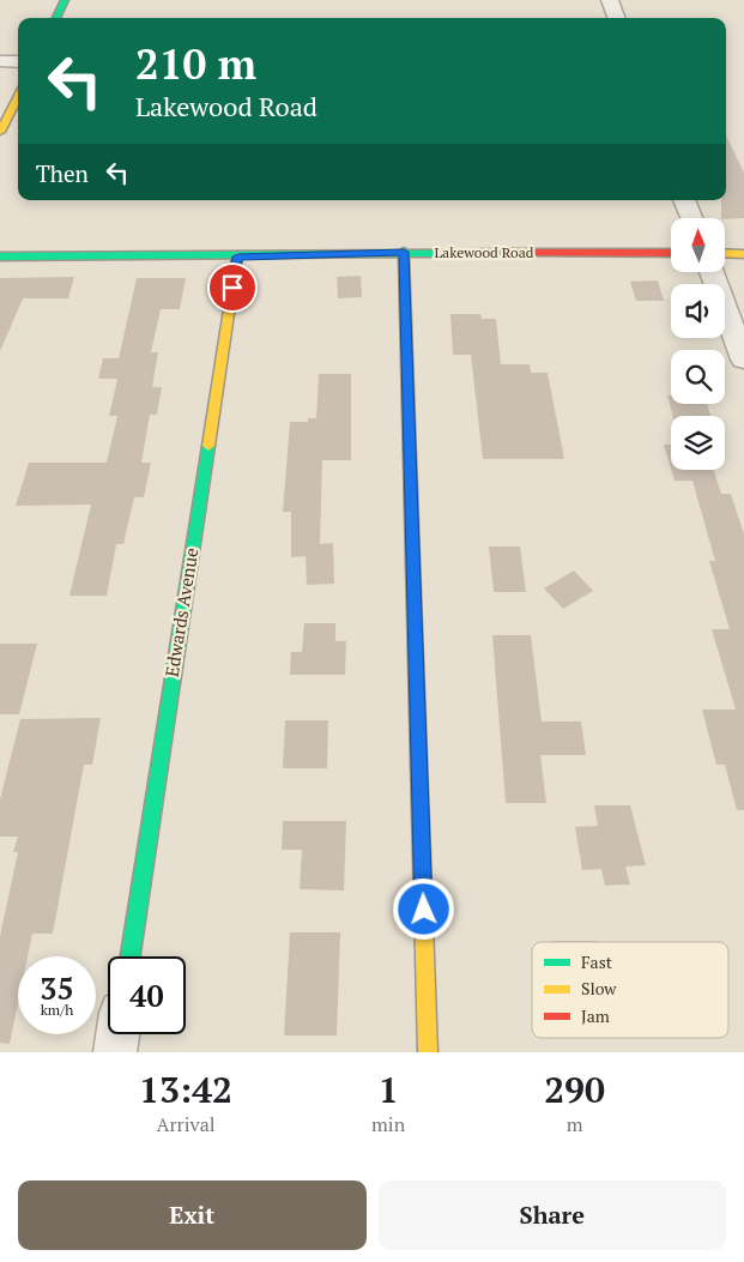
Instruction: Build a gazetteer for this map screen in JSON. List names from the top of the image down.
{
  "streets": {
    "street": ["Lakewood Road", "Edwards Avenue"]
  },
  "crossings": [
    ["Lakewood Road", "Edwards Avenue"]
  ],
  "legend": ["Fast", "Slow", "Jam"],
  "north": "top",
  "page": {
    "turn": ["210 m", "Lakewood Road"],
    "then": "Then",
    "speed": "35 km/h",
    "limit": "40",
    "eta": [
      "13:42",
      "Arrival",
      "1",
      "min",
      "290",
      "m"
    ],
    "buttons": ["Exit", "Share"]
  }
}
